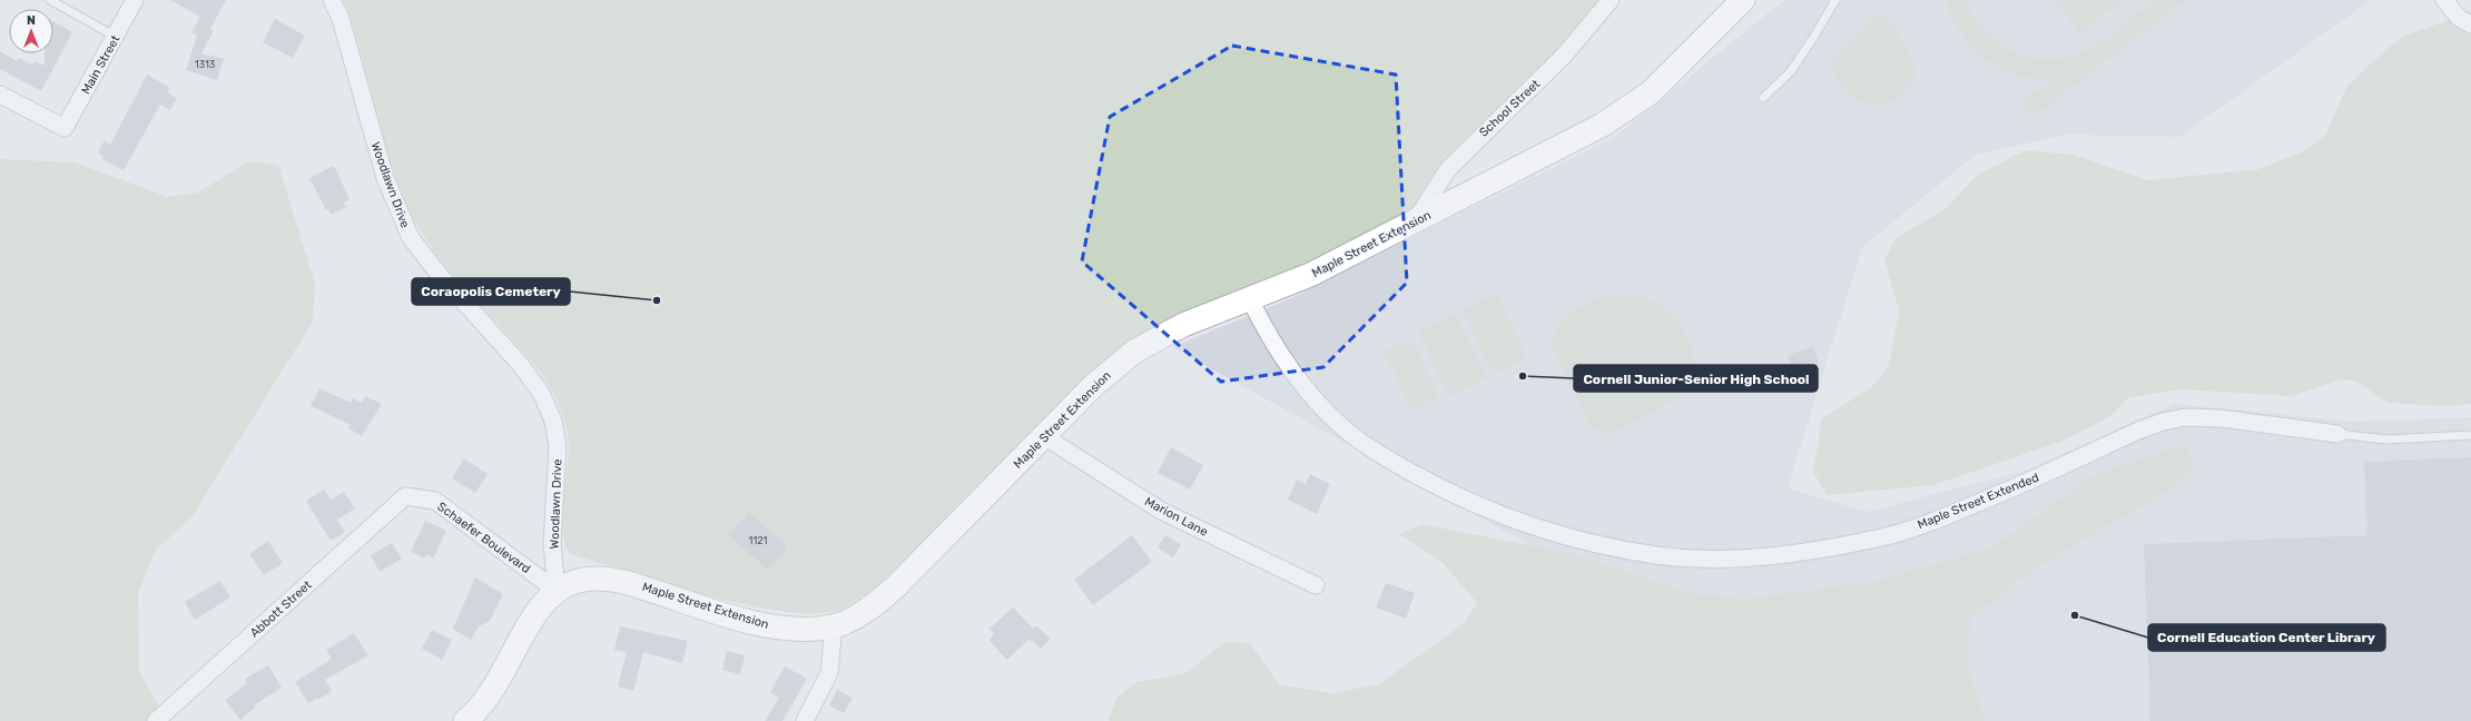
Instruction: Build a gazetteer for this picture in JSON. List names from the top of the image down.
{
  "streets": {
    "street": [
      "Main Street",
      "School Street",
      "Woodlawn Drive",
      "Maple Street Extension",
      "Maple Street Extended",
      "Marion Lane",
      "Schaefer Boulevard",
      "Abbott Street"
    ]
  },
  "crossings": [
    ["School Street", "Maple Street Extension"],
    ["Woodlawn Drive", "Maple Street Extension"],
    ["Woodlawn Drive", "Schaefer Boulevard"],
    ["Maple Street Extension", "Maple Street Extended"],
    ["Maple Street Extension", "Marion Lane"],
    ["Maple Street Extension", "Schaefer Boulevard"],
    ["Schaefer Boulevard", "Abbott Street"]
  ],
  "places": ["Coraopolis Cemetery", "Cornell Junior-Senior High School", "Cornell Education Center Library"],
  "house_numbers": ["1313", "1121"],
  "north": "top"
}
